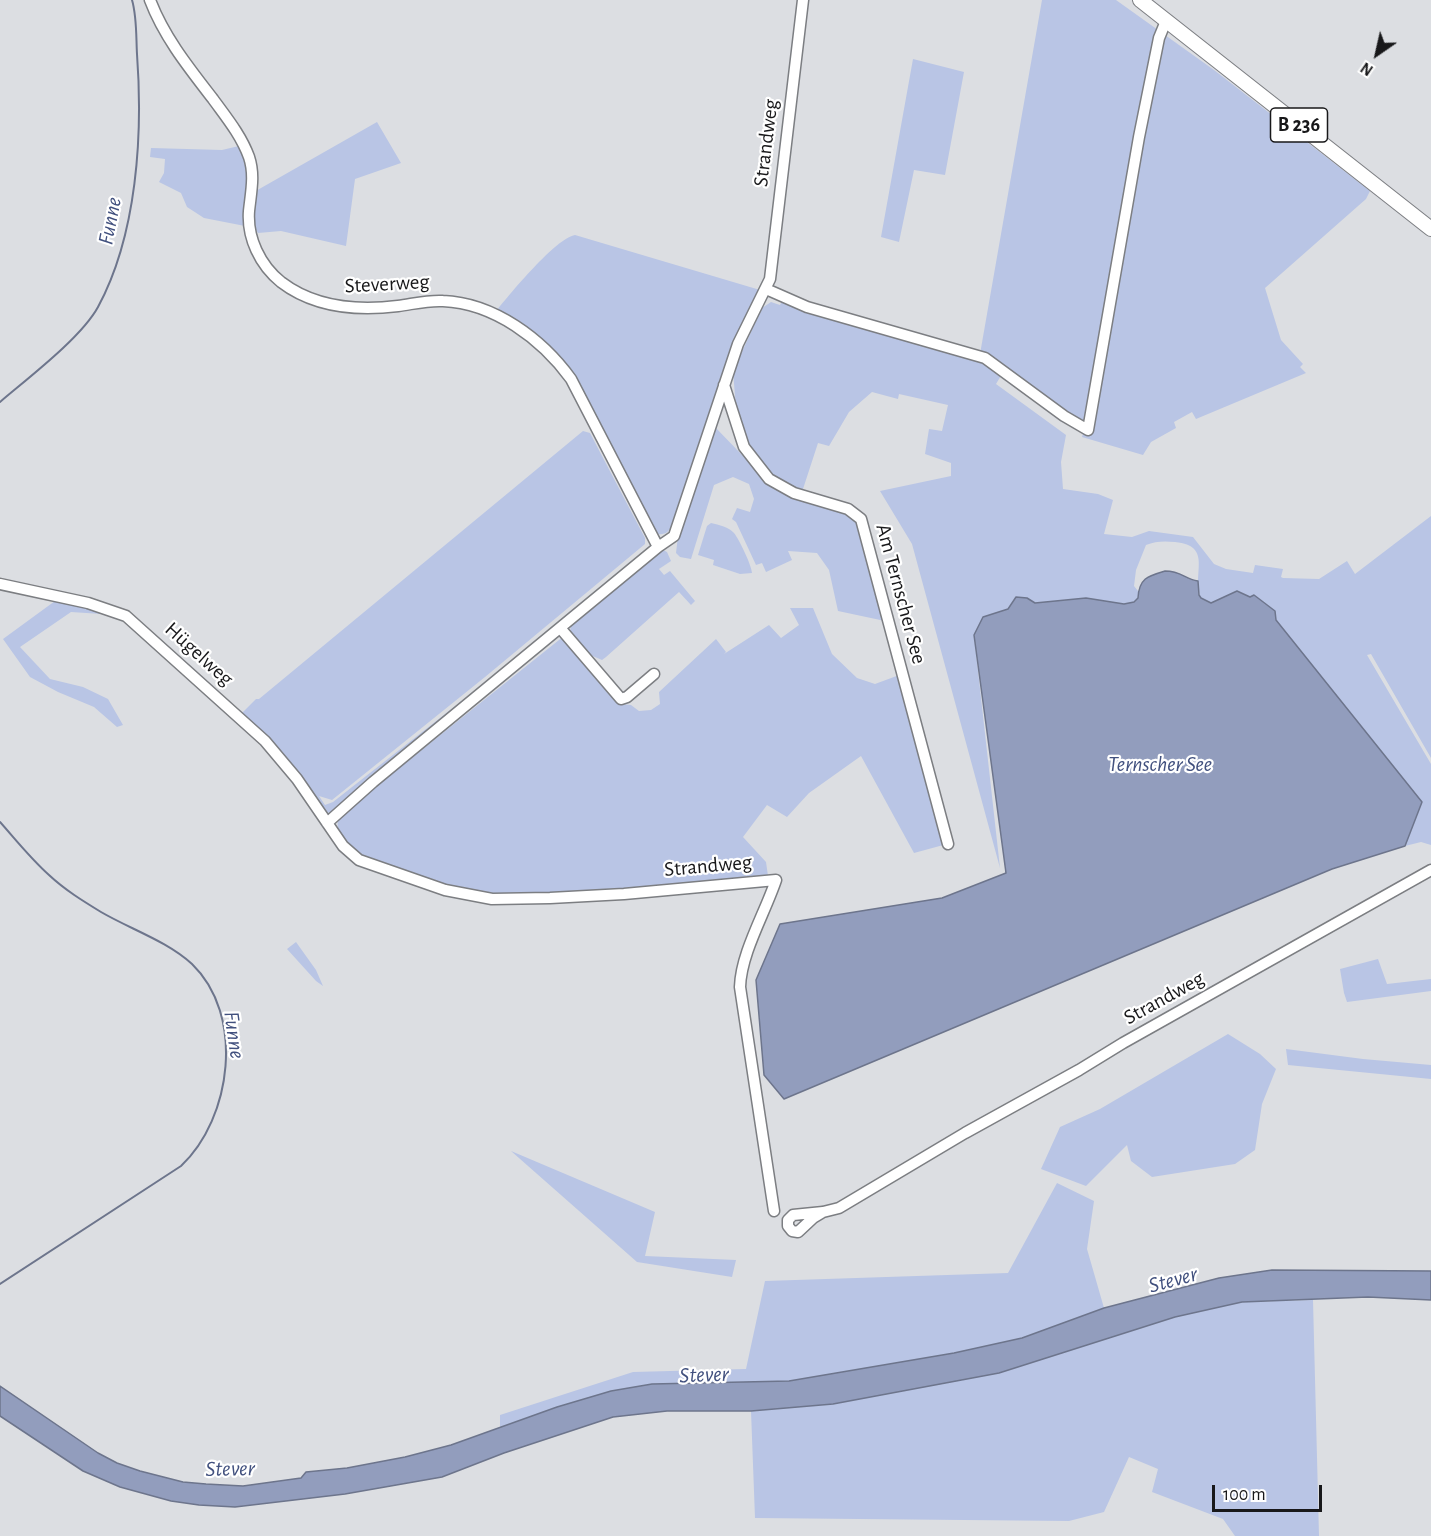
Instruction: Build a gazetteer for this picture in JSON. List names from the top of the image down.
{
  "streets": {
    "main road": ["B 236"],
    "street": [
      "Strandweg",
      "Steverweg",
      "Am Ternscher See",
      "Hügelweg"
    ]
  },
  "crossings": [
    ["Strandweg", "Steverweg"],
    ["Strandweg", "Am Ternscher See"],
    ["Strandweg", "Hügelweg"]
  ],
  "water": ["Funne", "Ternscher See", "Stever"],
  "scale_bar": "100 m",
  "north": "bottom left"
}
